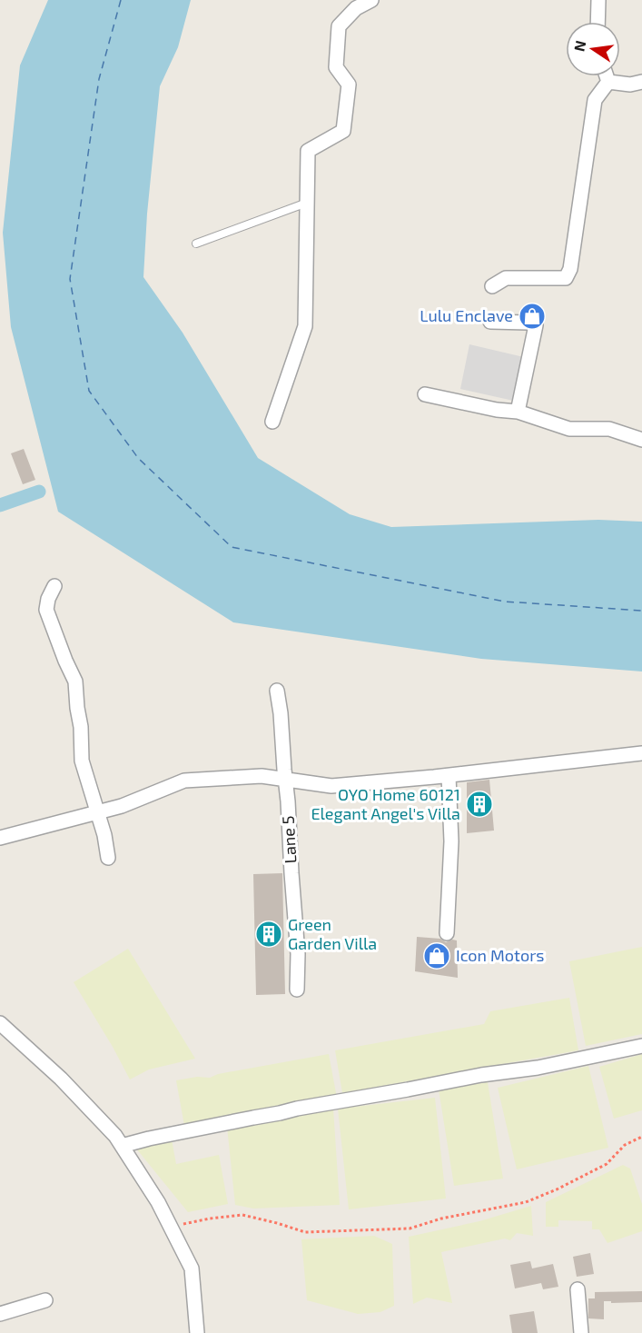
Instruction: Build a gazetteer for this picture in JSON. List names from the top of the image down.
{
  "streets": {
    "street": ["Lane 5"]
  },
  "places": {
    "shop": ["Lulu Enclave", "Icon Motors"],
    "building": ["OYO Home 60121 Elegant Angel's Villa", "Green Garden Villa"]
  },
  "north": "left"
}
